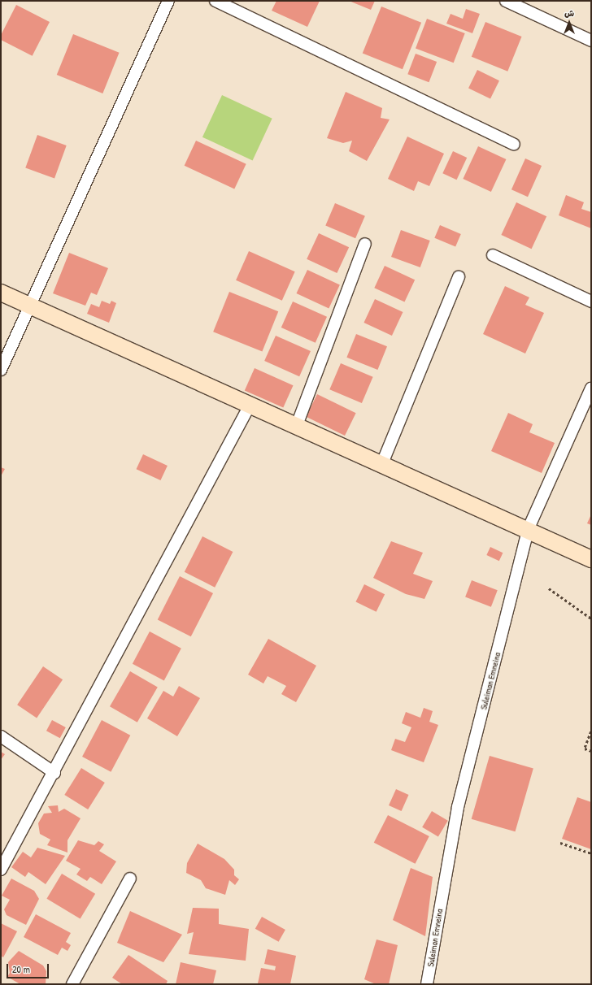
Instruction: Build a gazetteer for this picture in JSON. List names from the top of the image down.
{
  "streets": {
    "street": ["Suleiman Emneina"]
  },
  "scale_bar": "20 m",
  "north": "top"
}
